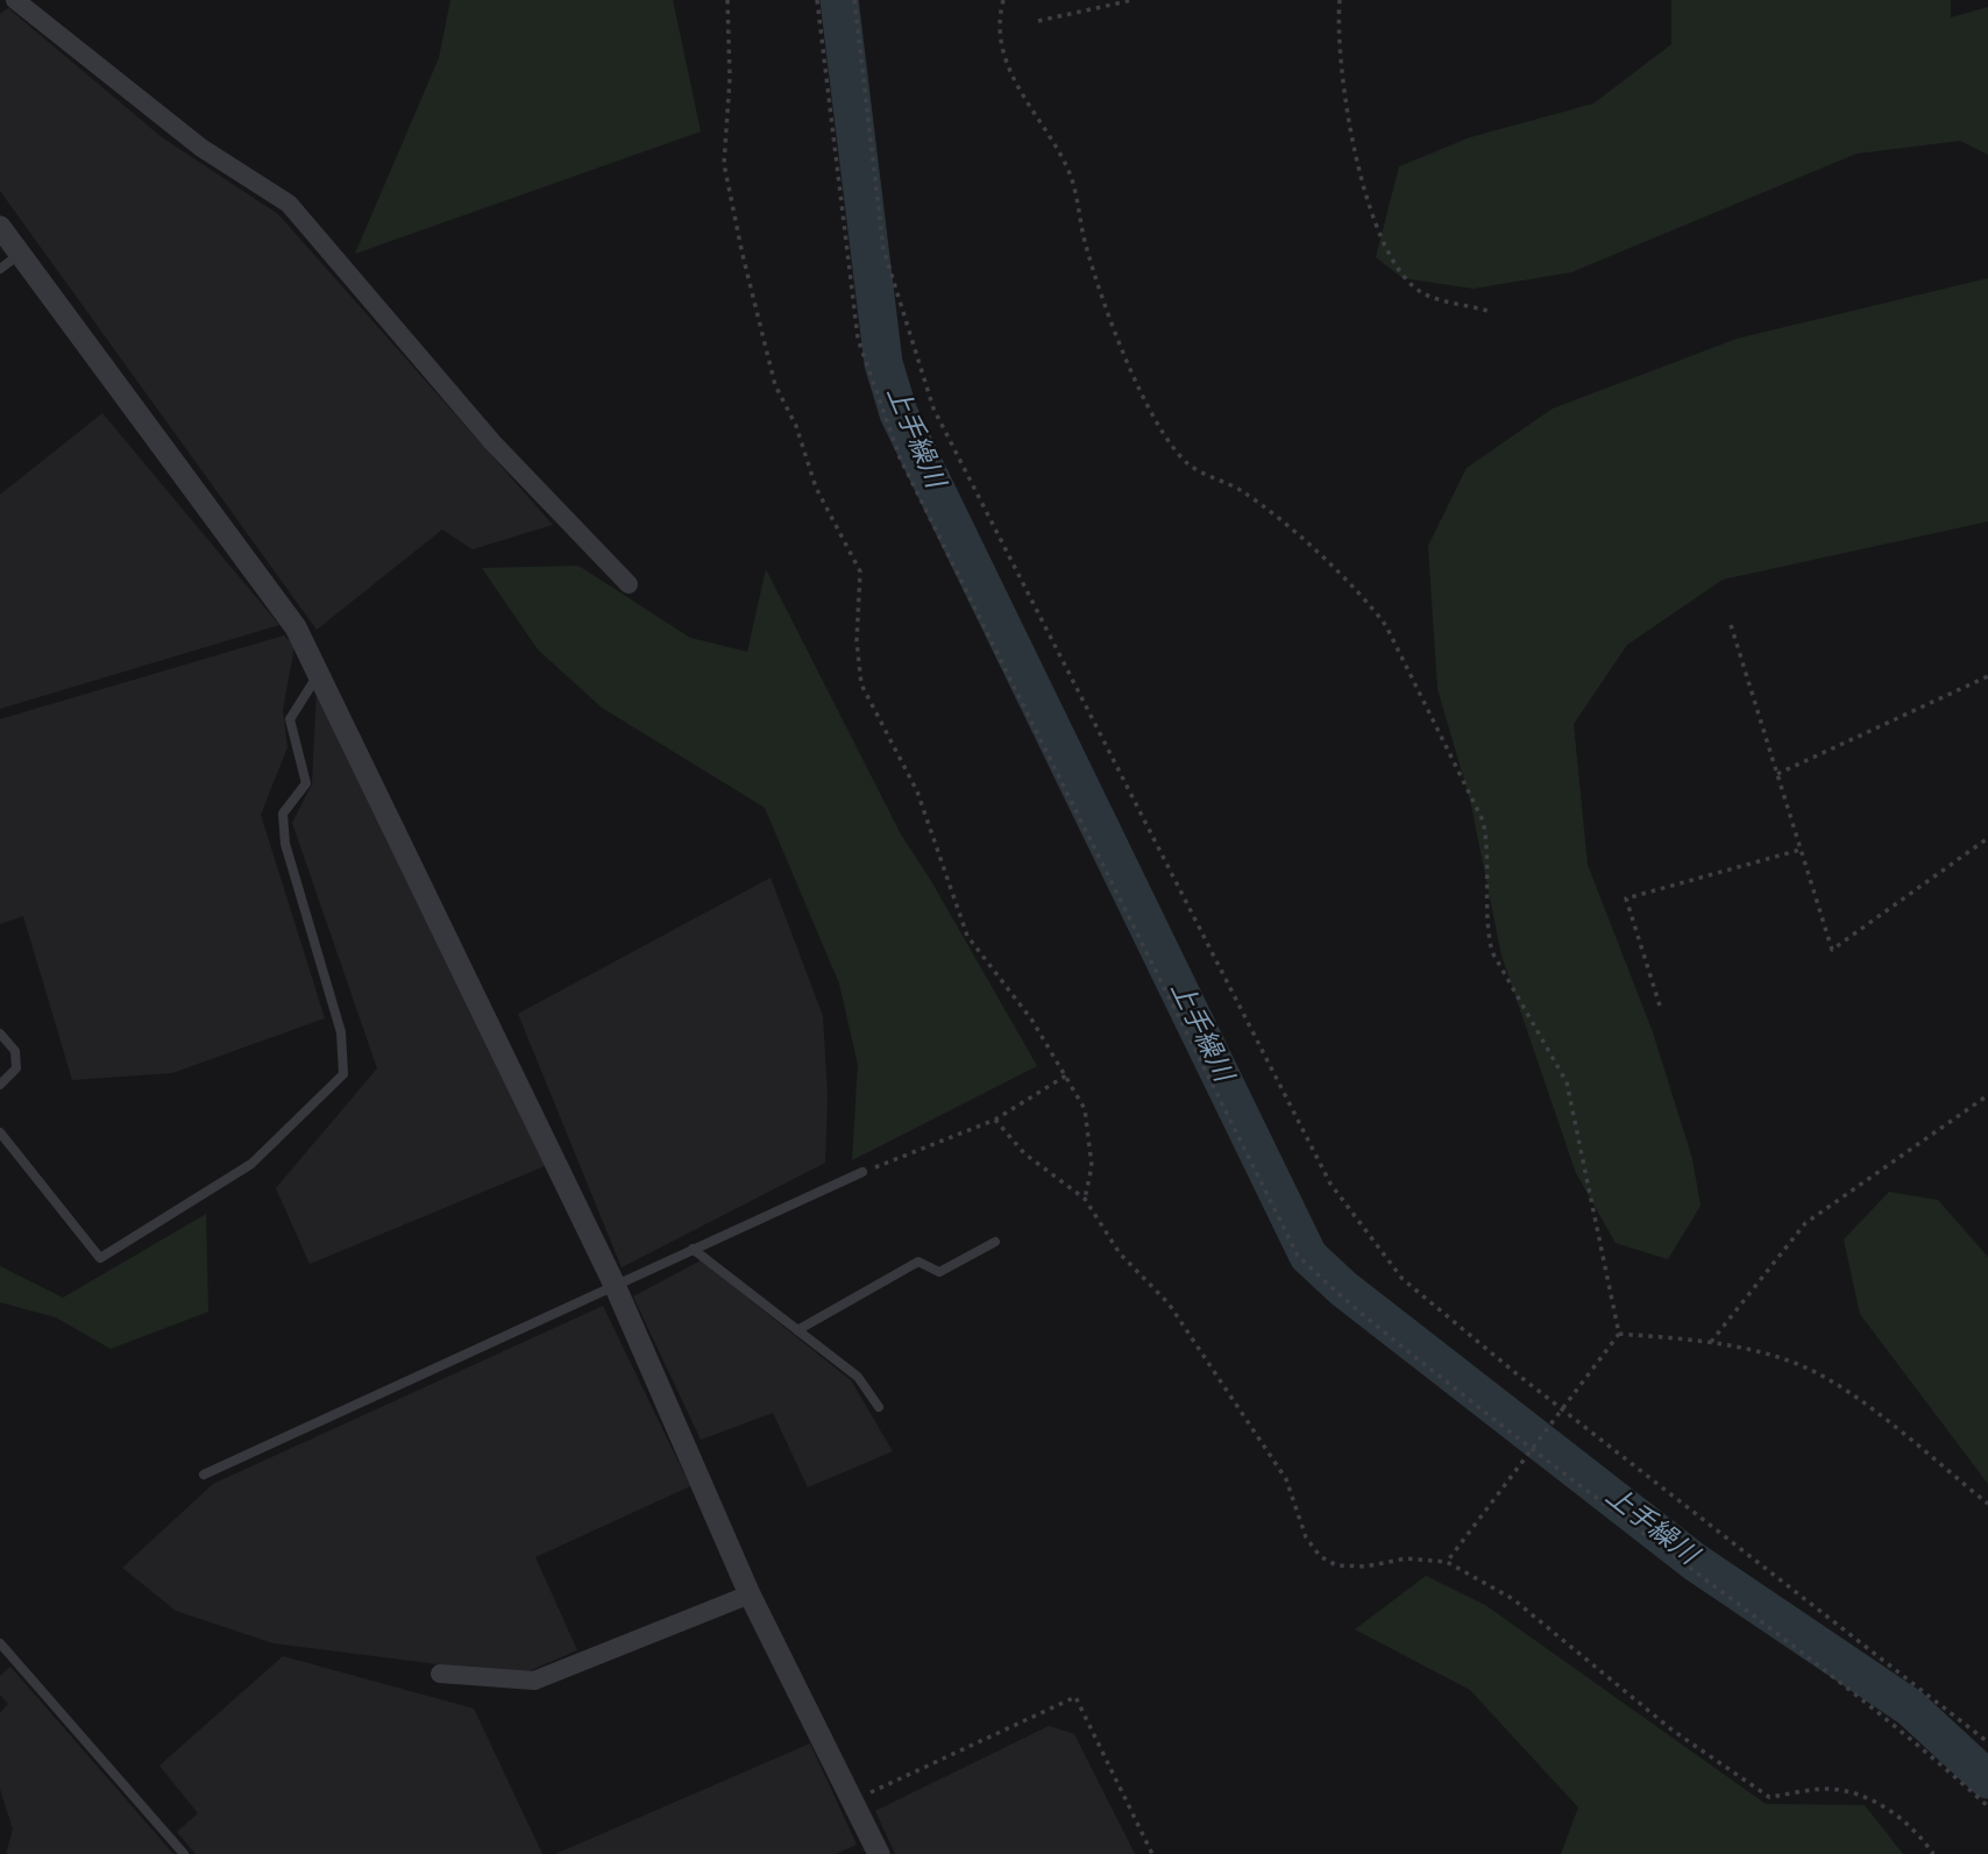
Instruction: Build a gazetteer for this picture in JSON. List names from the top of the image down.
{
  "water": ["上手繰川"]
}
